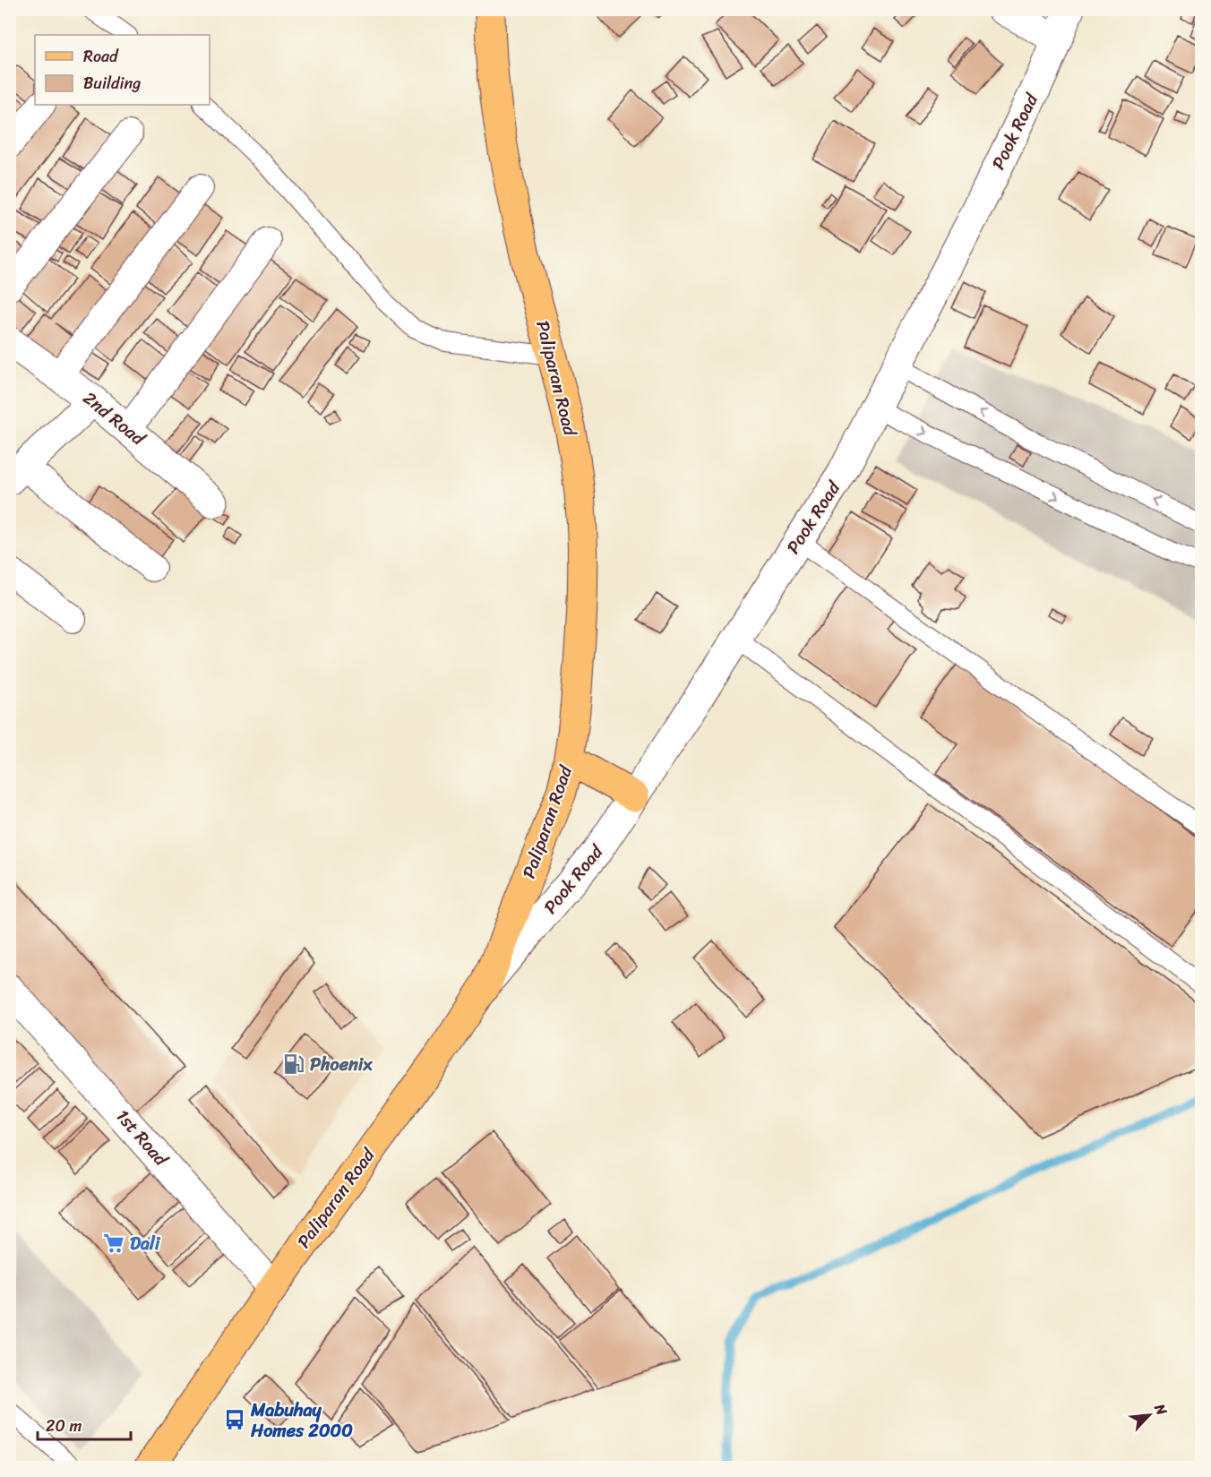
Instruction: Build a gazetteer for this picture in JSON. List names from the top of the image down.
{
  "streets": {
    "main road": ["Paliparan Road"],
    "street": ["Pook Road", "2nd Road", "1st Road"]
  },
  "crossings": [
    ["Pook Road", "Paliparan Road"],
    ["Paliparan Road", "1st Road"]
  ],
  "places": {
    "fuel station": ["Phoenix"],
    "supermarket": ["Dali"],
    "bus stop": ["Mabuhay Homes 2000"]
  },
  "legend": ["Road", "Building"],
  "scale_bar": "20 m",
  "north": "top right"
}
